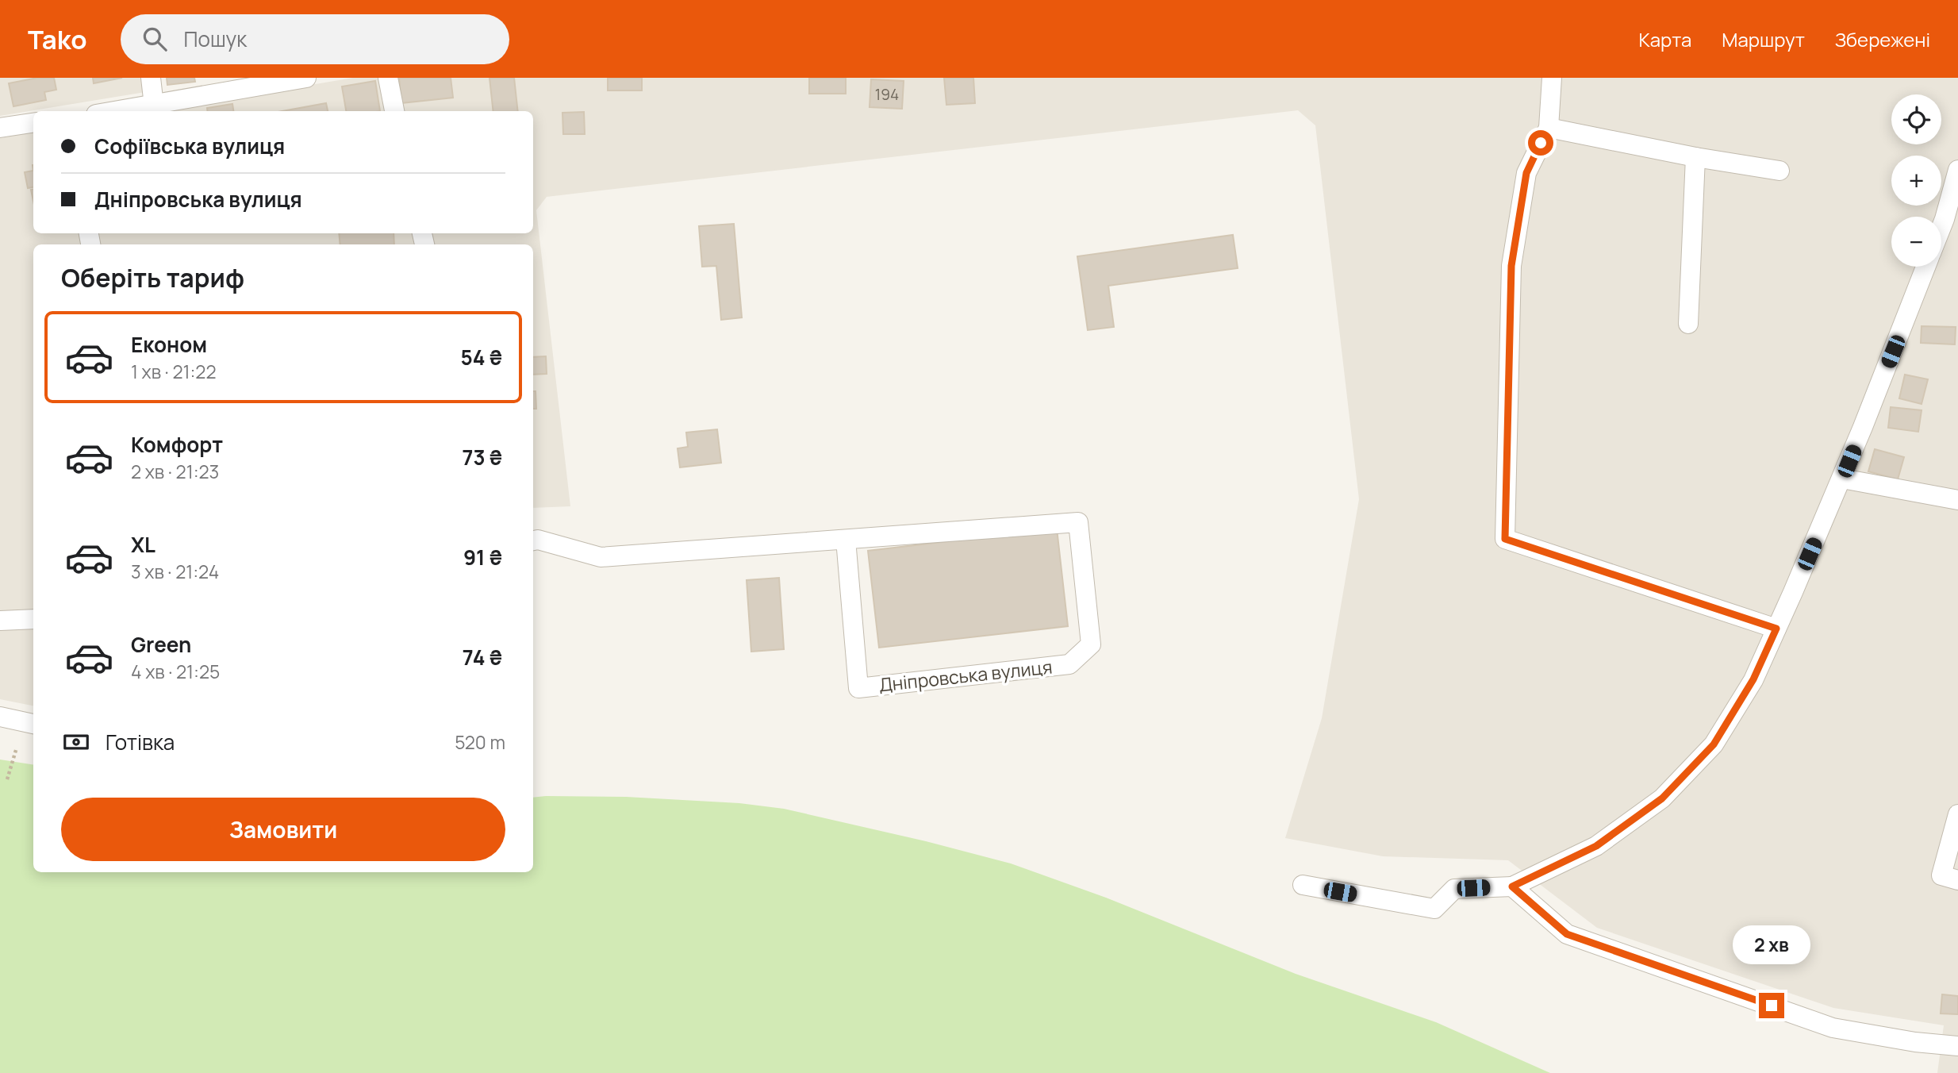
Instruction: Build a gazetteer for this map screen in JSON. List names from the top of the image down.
{
  "streets": {
    "street": ["Дніпровська вулиця"]
  },
  "house_numbers": ["194"],
  "page": {
    "header": "Tako",
    "search": "Пошук",
    "nav": ["Карта", "Маршрут", "Збережені"],
    "map_buttons": ["+", "−"],
    "banner": ["Софіївська вулиця", "Дніпровська вулиця"],
    "heading": "Оберіть тариф",
    "list": [
      {
        "name": "Економ",
        "note": "1 хв · 21:22",
        "value": "54 ₴"
      },
      {
        "name": "Комфорт",
        "note": "2 хв · 21:23",
        "value": "73 ₴"
      },
      {
        "name": "XL",
        "note": "3 хв · 21:24",
        "value": "91 ₴"
      },
      {
        "name": "Green",
        "note": "4 хв · 21:25",
        "value": "74 ₴"
      }
    ],
    "pay": ["Готівка", "520 m"],
    "buttons": "Замовити",
    "bubble": "2 хв"
  }
}
